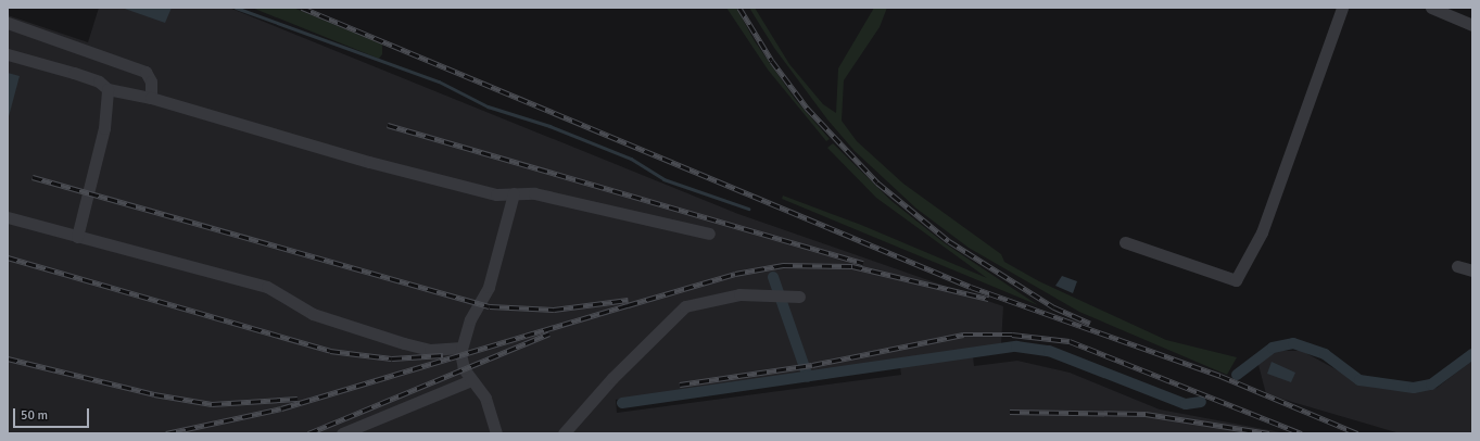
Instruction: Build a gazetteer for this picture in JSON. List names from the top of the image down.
{
  "scale_bar": "50 m"
}
